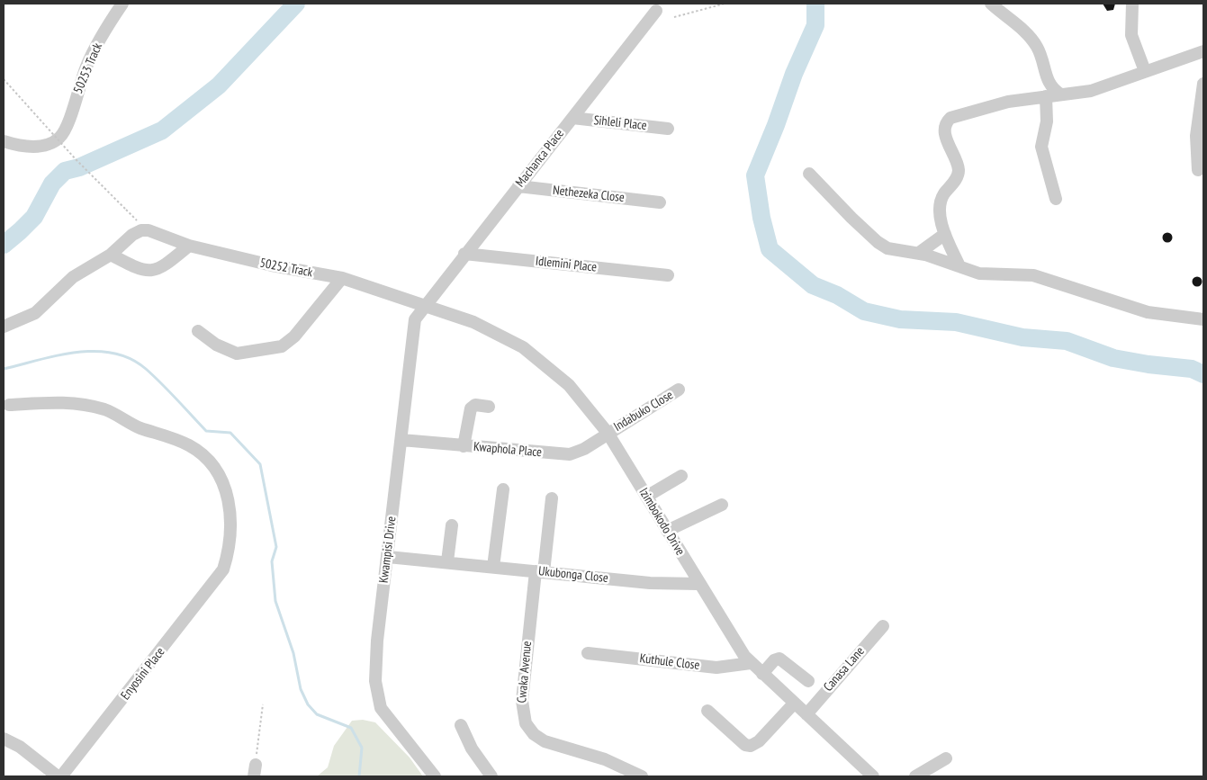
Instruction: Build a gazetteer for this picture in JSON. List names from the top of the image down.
{
  "streets": {
    "street": [
      "50253 Track",
      "Sihleli Place",
      "Machanca Place",
      "Nethezeka Close",
      "Idlemini Place",
      "50252 Track",
      "Indabuko Close",
      "Kwaphola Place",
      "Izimbokodo Drive",
      "Kwampisi Drive",
      "Ukubonga Close",
      "Kuthule Close",
      "Canasa Lane",
      "Cwaka Avenue",
      "Enyosini Place"
    ]
  },
  "crossings": [
    ["Sihleli Place", "Machanca Place"],
    ["Machanca Place", "Nethezeka Close"],
    ["Machanca Place", "Idlemini Place"],
    ["Machanca Place", "50252 Track"],
    ["Machanca Place", "Izimbokodo Drive"],
    ["Machanca Place", "Kwampisi Drive"],
    ["50252 Track", "Izimbokodo Drive"],
    ["50252 Track", "Kwampisi Drive"],
    ["Indabuko Close", "Kwaphola Place"],
    ["Indabuko Close", "Izimbokodo Drive"],
    ["Kwaphola Place", "Izimbokodo Drive"],
    ["Kwaphola Place", "Kwampisi Drive"],
    ["Izimbokodo Drive", "Kwampisi Drive"],
    ["Izimbokodo Drive", "Ukubonga Close"],
    ["Izimbokodo Drive", "Kuthule Close"],
    ["Izimbokodo Drive", "Canasa Lane"],
    ["Kwampisi Drive", "Ukubonga Close"],
    ["Ukubonga Close", "Cwaka Avenue"]
  ]
}
